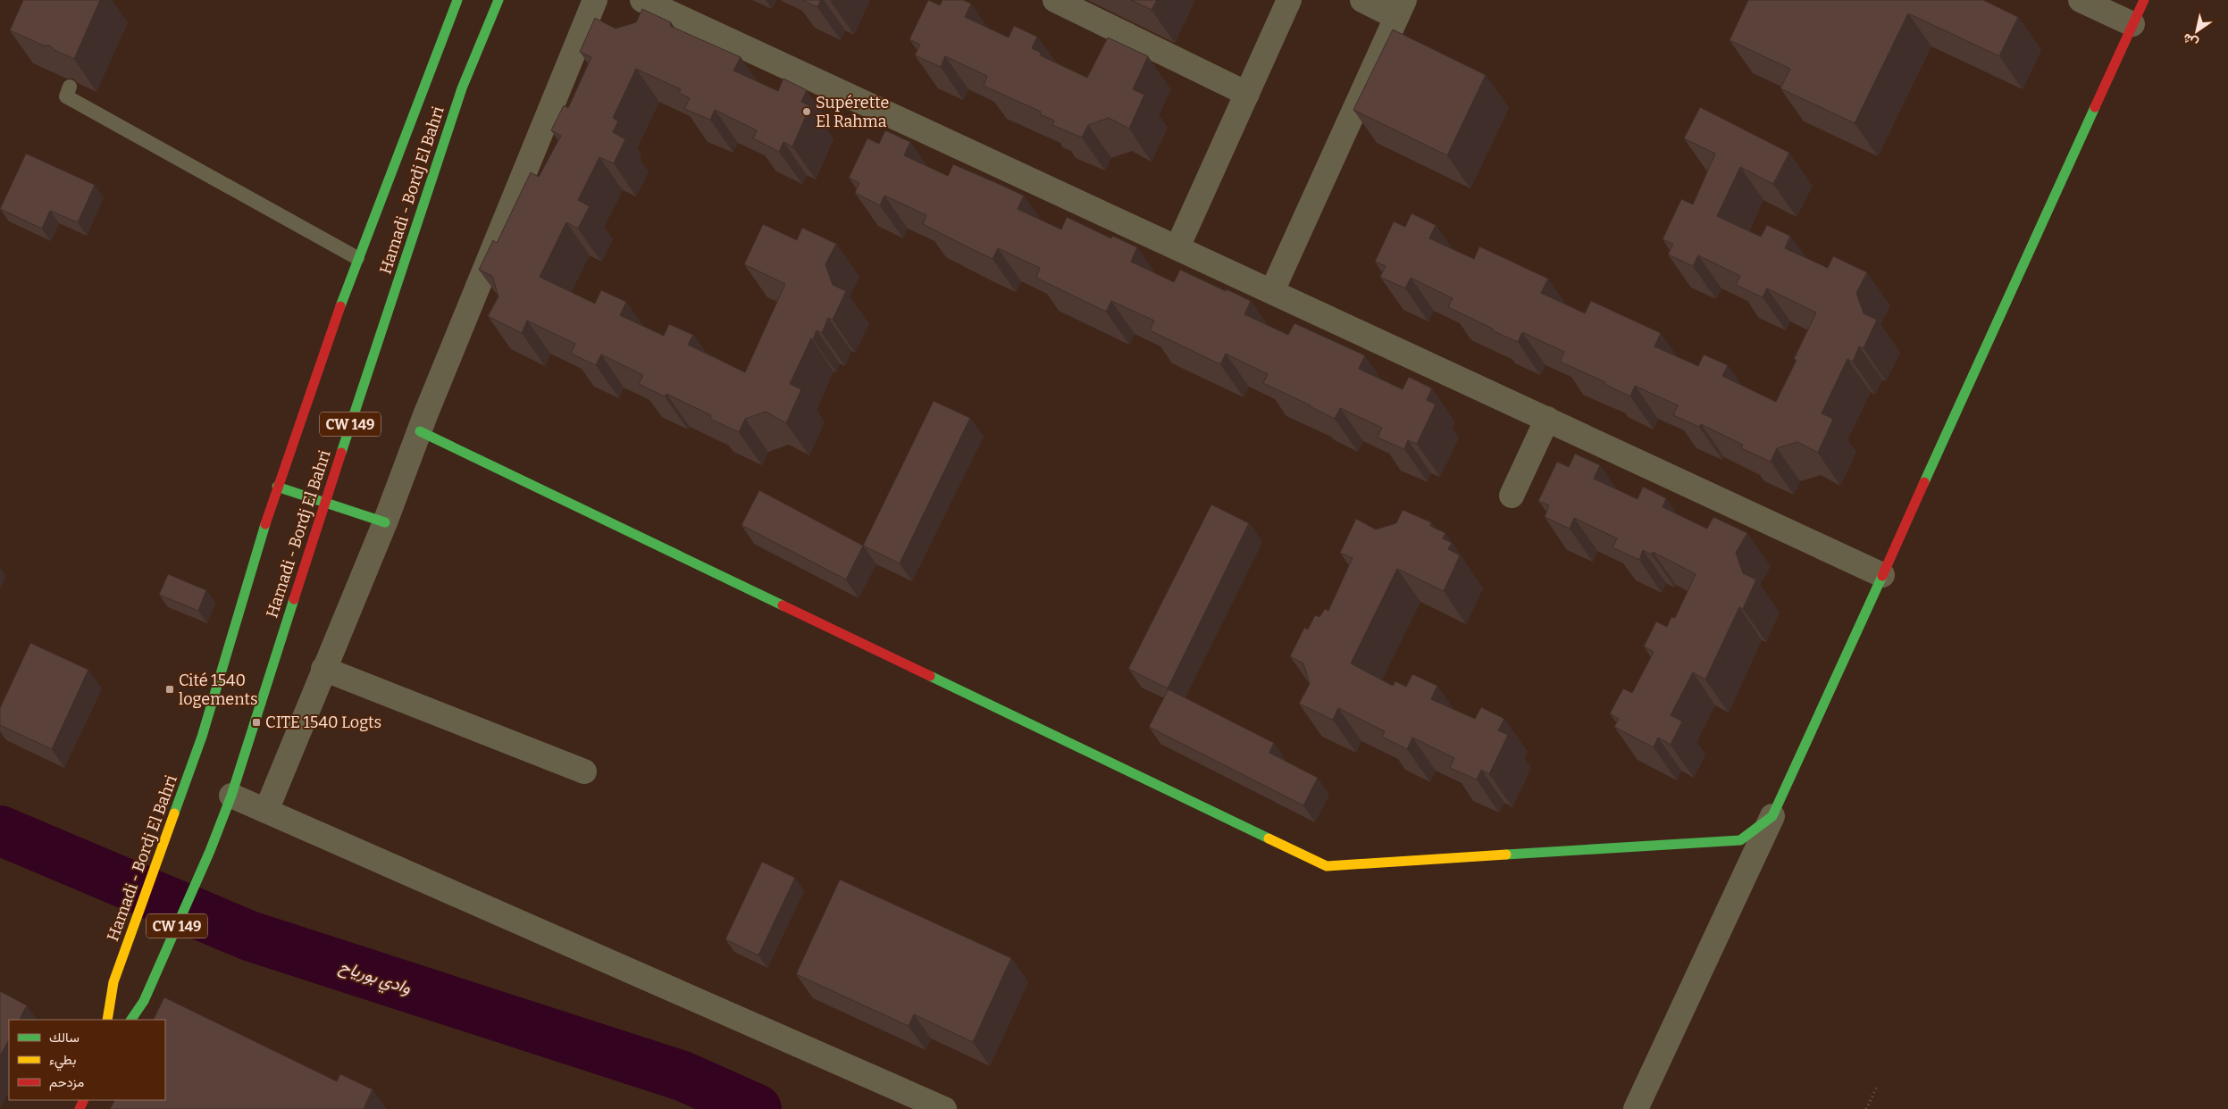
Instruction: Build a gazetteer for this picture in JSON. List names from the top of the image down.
{
  "streets": {
    "main road": ["Hamadi - Bordj El Bahri", "CW 149"]
  },
  "water": ["وادي بورياح"],
  "places": {
    "other": ["Supérette El Rahma"],
    "transit": ["Cité 1540 logements", "CITE 1540 Logts"]
  },
  "legend": ["سالك", "بطيء", "مزدحم"],
  "north": "bottom left"
}
